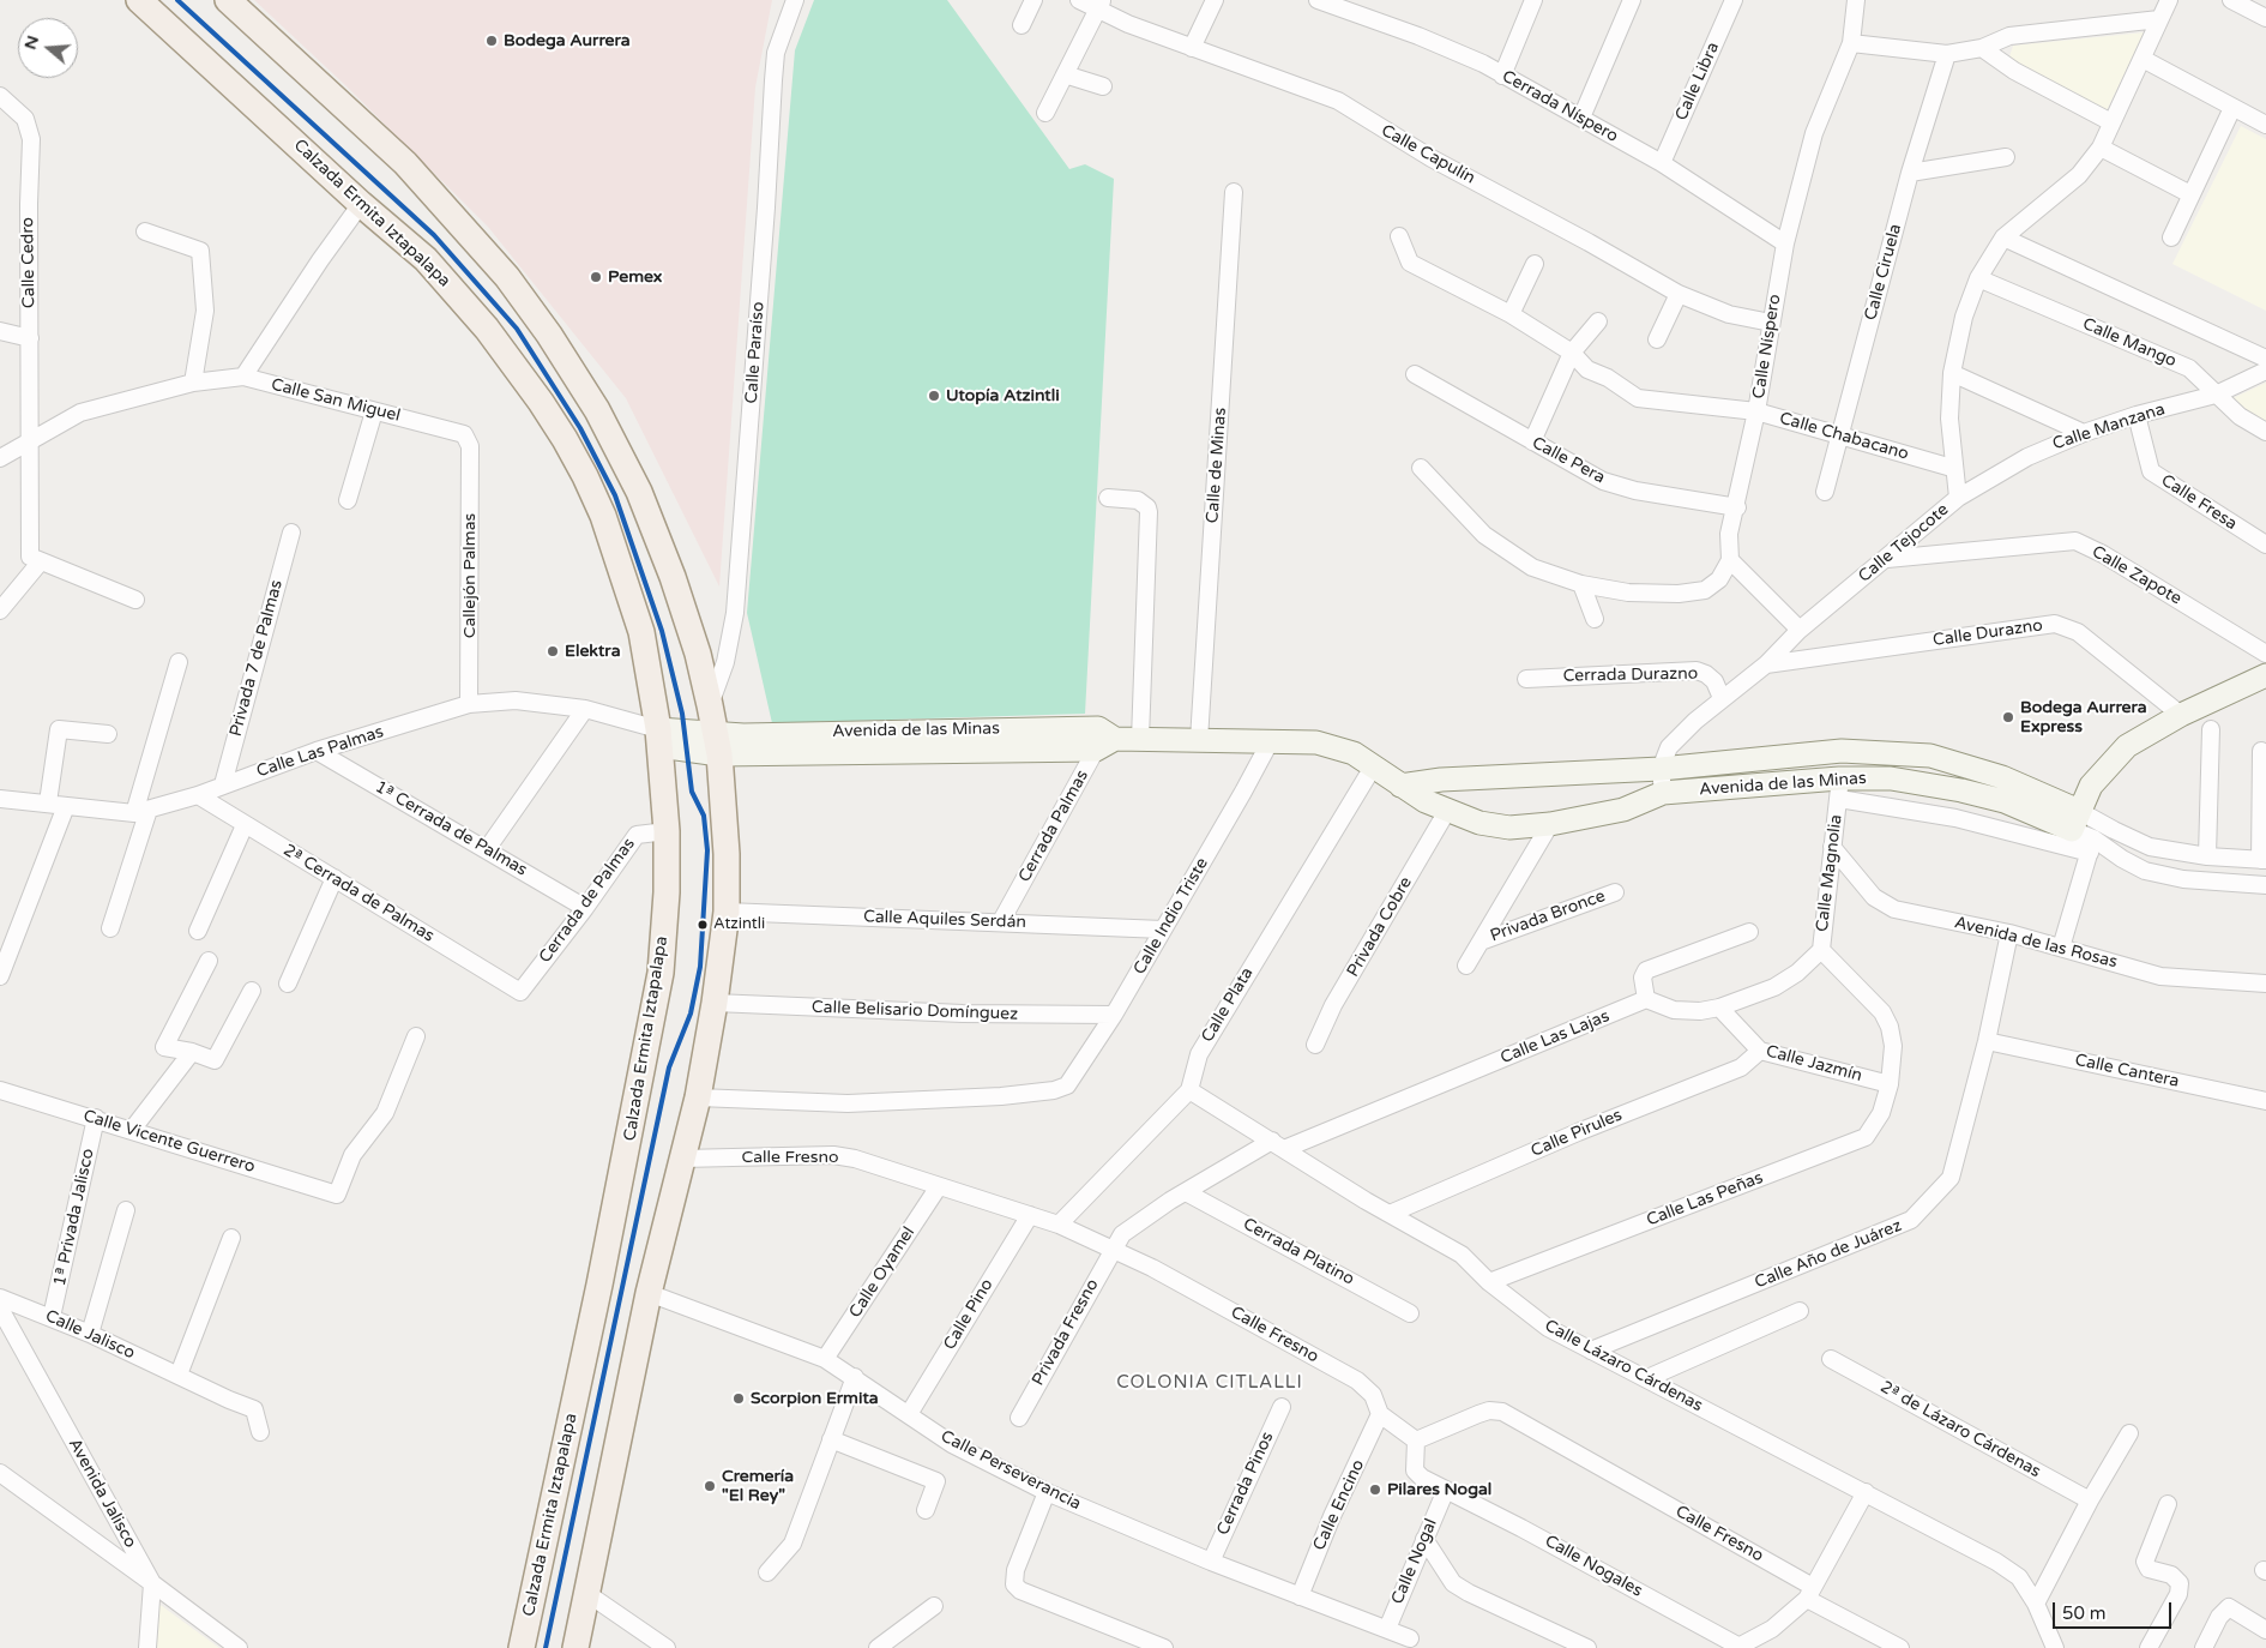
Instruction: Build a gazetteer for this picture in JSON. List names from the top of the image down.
{
  "streets": {
    "main road": ["Calzada Ermita Iztapalapa"],
    "street": [
      "Calle Libra",
      "Cerrada Níspero",
      "Calle Capulín",
      "Calle Cedro",
      "Calle Ciruela",
      "Calle Mango",
      "Calle Níspero",
      "Calle Paraíso",
      "Calle San Miguel",
      "Calle Manzana",
      "Calle Chabacano",
      "Calle Pera",
      "Calle de Minas",
      "Calle Fresa",
      "Calle Tejocote",
      "Callejón Palmas",
      "Calle Zapote",
      "Calle Durazno",
      "Privada 7 de Palmas",
      "Cerrada Durazno",
      "Avenida de las Minas",
      "Calle Las Palmas",
      "Cerrada Palmas",
      "1ª Cerrada de Palmas",
      "Calle Magnolia",
      "2ª Cerrada de Palmas",
      "Cerrada de Palmas",
      "Calle Indio Triste",
      "Privada Bronce",
      "Calle Aquiles Serdán",
      "Privada Cobre",
      "Avenida de las Rosas",
      "Calle Plata",
      "Calle Belisario Domínguez",
      "Calle Las Lajas",
      "Calle Jazmín",
      "Calle Cantera",
      "Calle Pirules",
      "Calle Vicente Guerrero",
      "Calle Fresno",
      "Calle Las Peñas",
      "1ª Privada Jalisco",
      "Cerrada Platino",
      "Calle Año de Juárez",
      "Calle Oyamel",
      "Calle Pino",
      "Privada Fresno",
      "Calle Jalisco",
      "Calle Lázaro Cárdenas",
      "2ª de Lázaro Cárdenas",
      "Calle Perseverancia",
      "Cerrada Pinos",
      "Avenida Jalisco",
      "Calle Encino",
      "Calle Nogal",
      "Calle Nogales"
    ]
  },
  "crossings": [
    ["Calle Libra", "Cerrada Níspero"],
    ["Cerrada Níspero", "Calle Níspero"],
    ["Calle Capulín", "Calle Níspero"],
    ["Calzada Ermita Iztapalapa", "Calle Las Palmas"],
    ["Calzada Ermita Iztapalapa", "Cerrada de Palmas"],
    ["Calle Cedro", "Calle San Miguel"],
    ["Calle Ciruela", "Calle Chabacano"],
    ["Calle Mango", "Calle Manzana"],
    ["Calle Mango", "Calle Tejocote"],
    ["Calle Níspero", "Calle Chabacano"],
    ["Calle Níspero", "Calle Pera"],
    ["Calle San Miguel", "Callejón Palmas"],
    ["Calle Manzana", "Calle Fresa"],
    ["Calle Manzana", "Calle Tejocote"],
    ["Calle Chabacano", "Calle Tejocote"],
    ["Calle de Minas", "Avenida de las Minas"],
    ["Calle Tejocote", "Calle Zapote"],
    ["Calle Tejocote", "Calle Durazno"],
    ["Calle Tejocote", "Cerrada Durazno"],
    ["Calle Tejocote", "Avenida de las Minas"],
    ["Callejón Palmas", "Calle Las Palmas"],
    ["Privada 7 de Palmas", "Calle Las Palmas"],
    ["Avenida de las Minas", "Calle Las Palmas"],
    ["Avenida de las Minas", "Cerrada Palmas"],
    ["Avenida de las Minas", "Calle Magnolia"],
    ["Avenida de las Minas", "Calle Indio Triste"],
    ["Avenida de las Minas", "Privada Bronce"],
    ["Avenida de las Minas", "Privada Cobre"],
    ["Avenida de las Minas", "Calle Plata"],
    ["Calle Las Palmas", "1ª Cerrada de Palmas"],
    ["Calle Las Palmas", "2ª Cerrada de Palmas"],
    ["Cerrada Palmas", "Calle Aquiles Serdán"],
    ["1ª Cerrada de Palmas", "Cerrada de Palmas"],
    ["Calle Magnolia", "Avenida de las Rosas"],
    ["Calle Magnolia", "Calle Jazmín"],
    ["Calle Magnolia", "Calle Las Peñas"],
    ["2ª Cerrada de Palmas", "Cerrada de Palmas"],
    ["Calle Indio Triste", "Calle Aquiles Serdán"],
    ["Calle Indio Triste", "Calle Belisario Domínguez"],
    ["Avenida de las Rosas", "Calle Año de Juárez"],
    ["Calle Plata", "Calle Fresno"],
    ["Calle Plata", "Calle Lázaro Cárdenas"],
    ["Calle Las Lajas", "Calle Fresno"],
    ["Calle Las Lajas", "Cerrada Platino"],
    ["Calle Las Lajas", "Privada Fresno"],
    ["Calle Las Lajas", "Calle Lázaro Cárdenas"],
    ["Calle Jazmín", "Calle Pirules"],
    ["Calle Jazmín", "Calle Las Peñas"],
    ["Calle Cantera", "Calle Año de Juárez"],
    ["Calle Pirules", "Calle Lázaro Cárdenas"],
    ["Calle Vicente Guerrero", "1ª Privada Jalisco"],
    ["Calle Fresno", "Calle Oyamel"],
    ["Calle Fresno", "Calle Pino"],
    ["Calle Fresno", "Privada Fresno"],
    ["Calle Fresno", "Calle Encino"],
    ["Calle Las Peñas", "Calle Lázaro Cárdenas"],
    ["1ª Privada Jalisco", "Calle Jalisco"],
    ["Calle Año de Juárez", "Calle Lázaro Cárdenas"],
    ["Calle Oyamel", "Calle Perseverancia"],
    ["Calle Pino", "Calle Perseverancia"],
    ["Calle Perseverancia", "Cerrada Pinos"],
    ["Calle Nogal", "Calle Nogales"]
  ],
  "districts": ["COLONIA CITLALLI"],
  "places": [
    "Bodega Aurrera",
    "Pemex",
    "Utopía Atzintli",
    "Elektra",
    "Bodega Aurrera Express",
    "Atzintli",
    "Scorpion Ermita",
    "Cremería \"El Rey\"",
    "Pilares Nogal"
  ],
  "scale_bar": "50 m",
  "north": "left"
}
